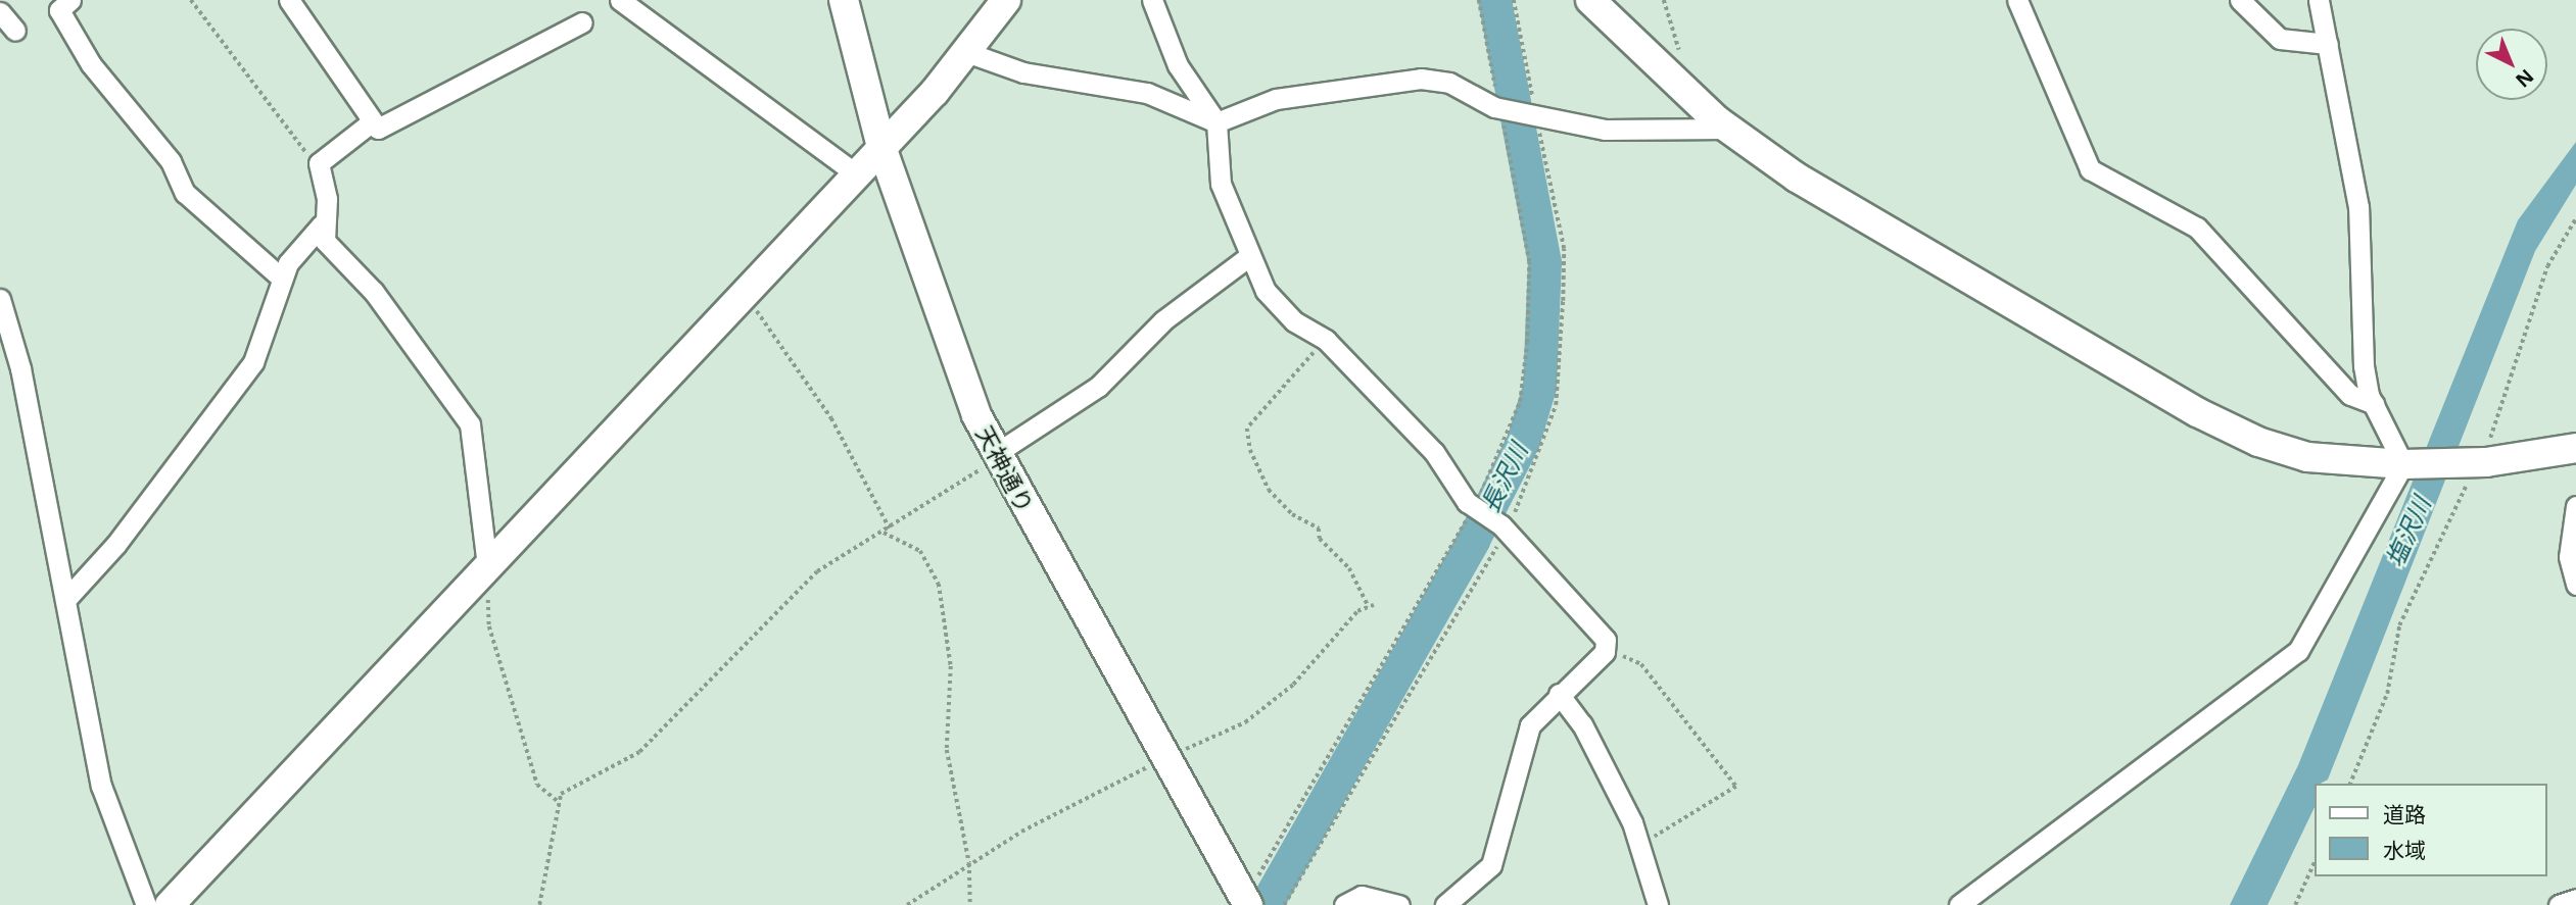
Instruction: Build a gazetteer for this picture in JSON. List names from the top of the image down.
{
  "streets": {
    "street": ["天神通り"]
  },
  "water": ["長沢川", "塩沢川"],
  "legend": ["道路", "水域"],
  "north": "bottom right"
}
